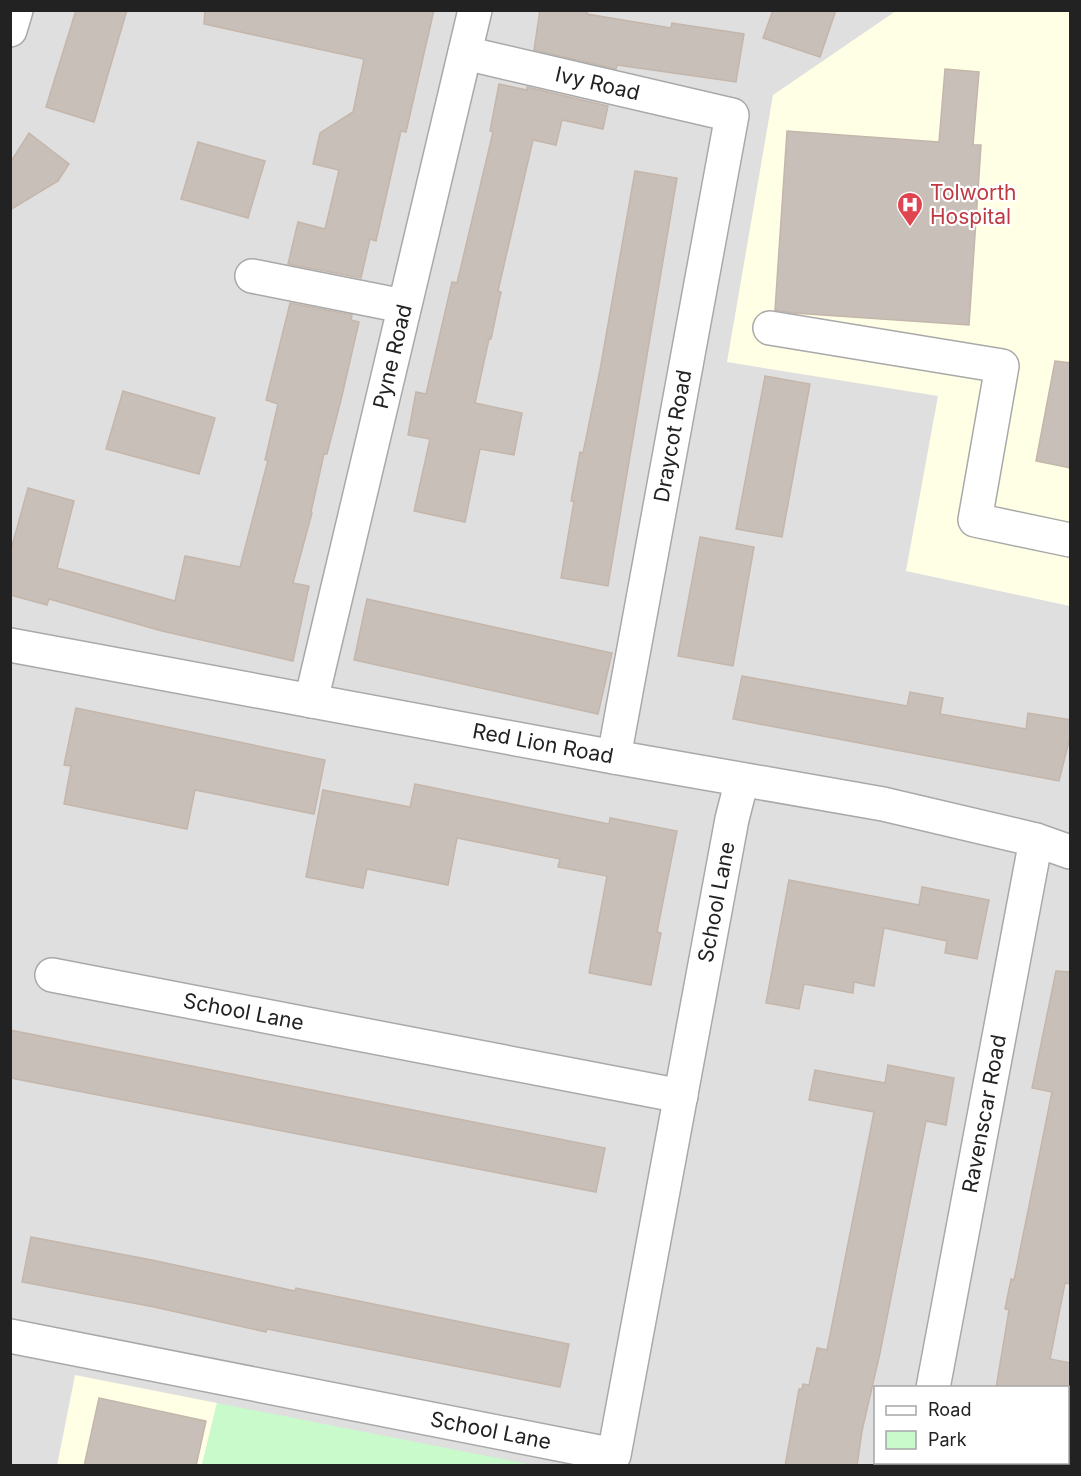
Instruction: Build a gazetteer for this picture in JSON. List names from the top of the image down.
{
  "streets": {
    "street": [
      "Ivy Road",
      "Pyne Road",
      "Draycot Road",
      "Red Lion Road",
      "School Lane",
      "Ravenscar Road"
    ]
  },
  "crossings": [
    ["Ivy Road", "Pyne Road"],
    ["Ivy Road", "Draycot Road"],
    ["Pyne Road", "Red Lion Road"],
    ["Draycot Road", "Red Lion Road"],
    ["Red Lion Road", "School Lane"],
    ["Red Lion Road", "Ravenscar Road"]
  ],
  "places": {
    "hospital": ["Tolworth Hospital"]
  },
  "legend": ["Road", "Park"]
}
